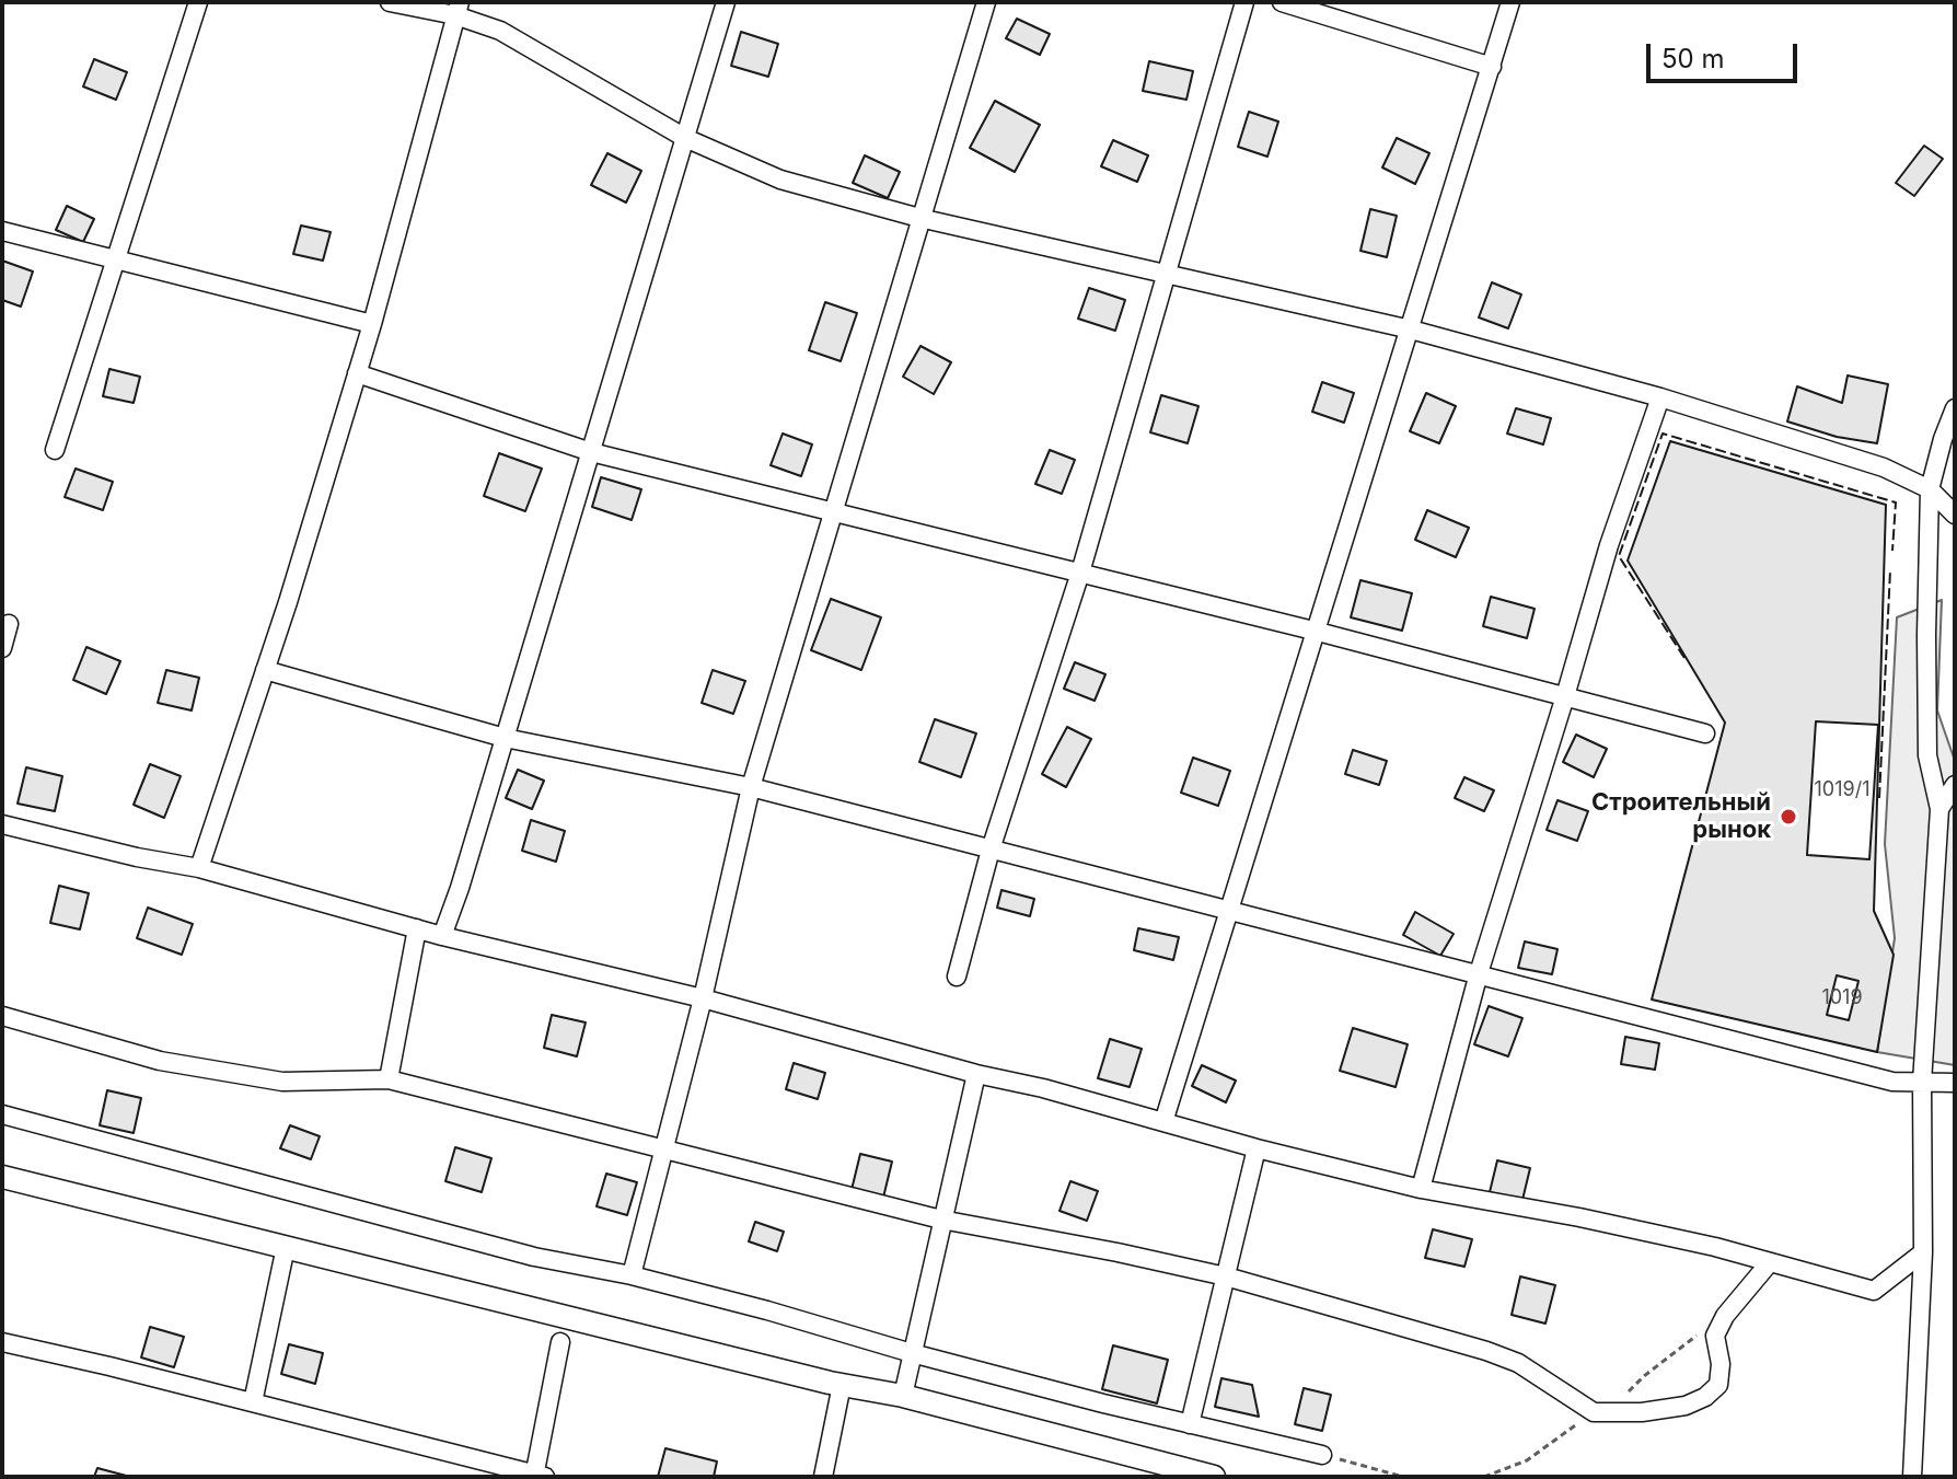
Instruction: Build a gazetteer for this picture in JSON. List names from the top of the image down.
{
  "places": ["Строительный рынок"],
  "house_numbers": ["1019/1", "1019"],
  "scale_bar": "50 m"
}
